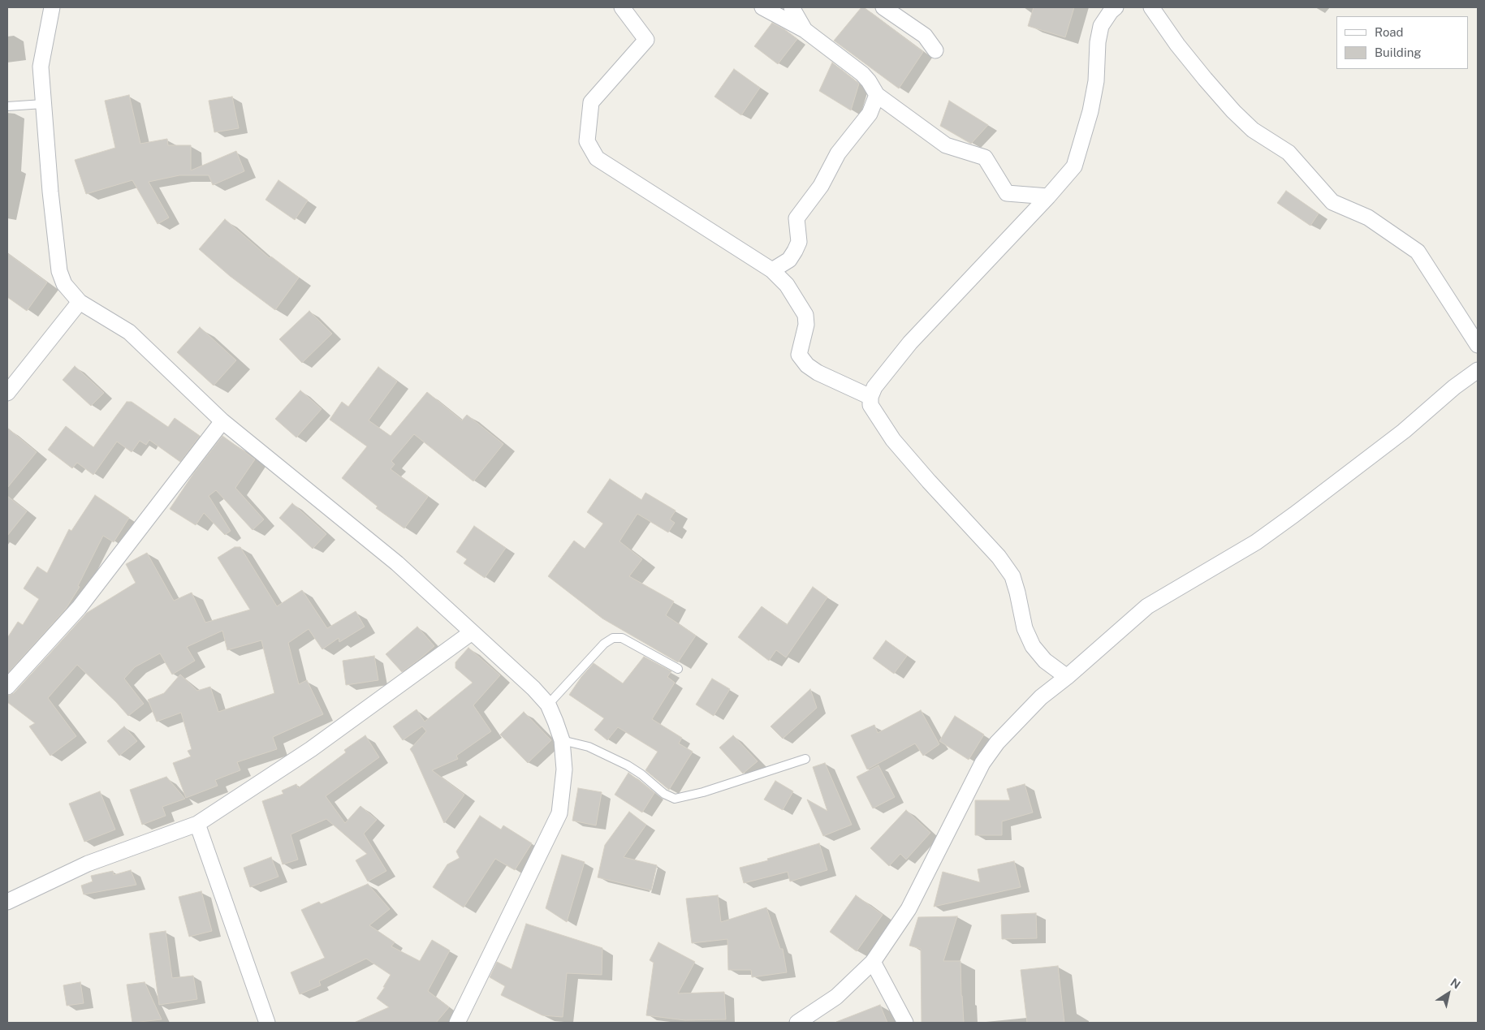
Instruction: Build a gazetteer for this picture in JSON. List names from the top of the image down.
{
  "legend": ["Road", "Building"],
  "north": "top right"
}
